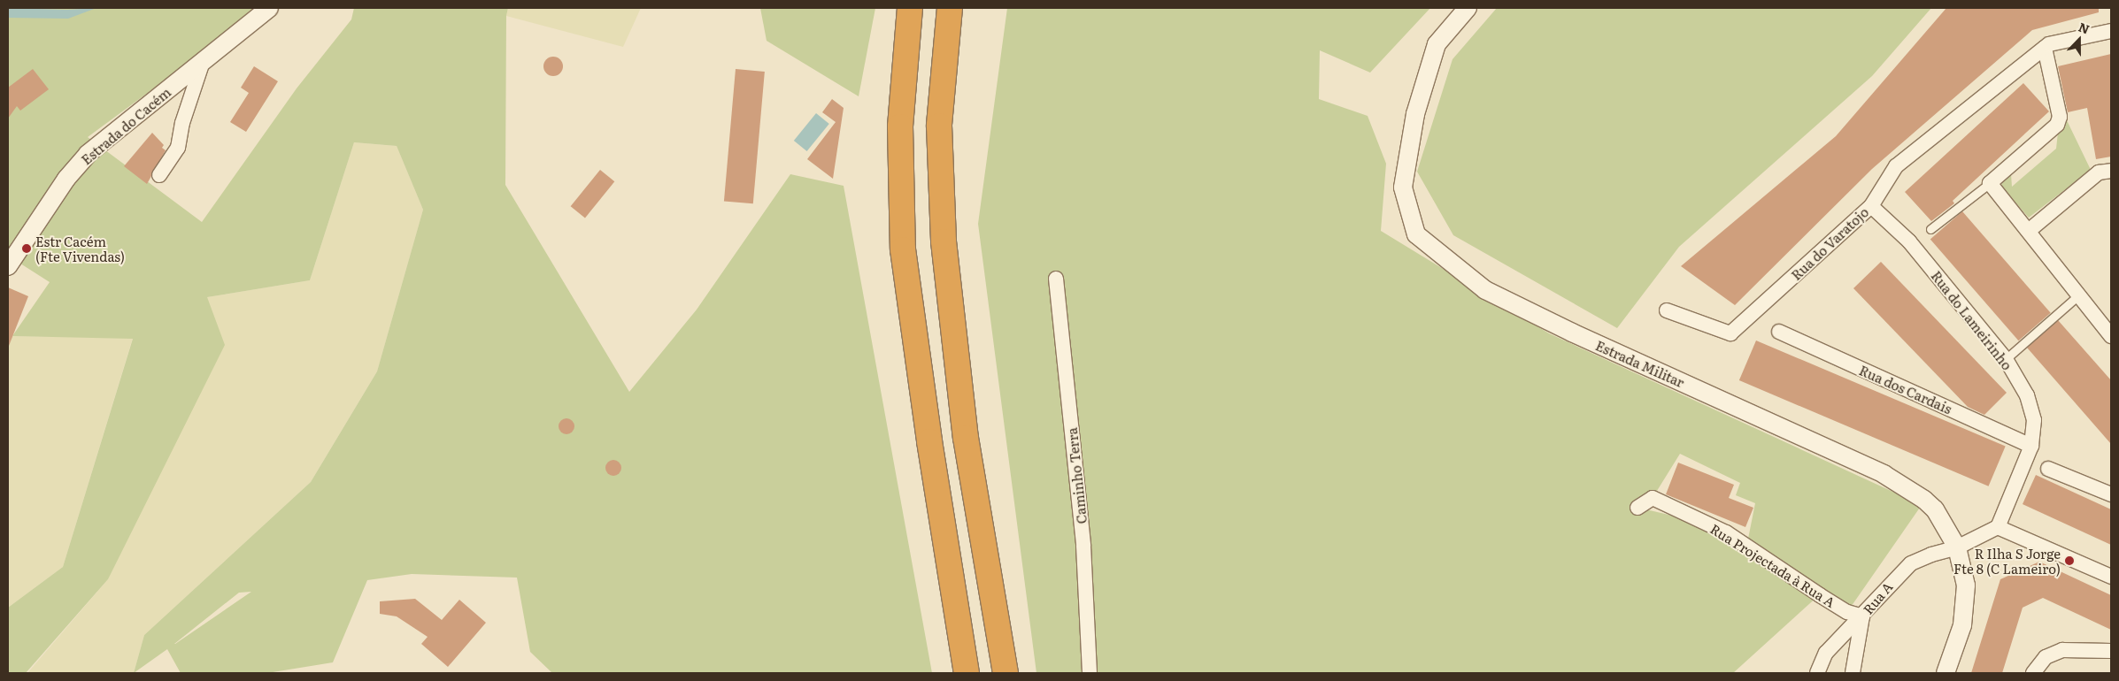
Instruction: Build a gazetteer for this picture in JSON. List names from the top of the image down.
{
  "streets": {
    "street": [
      "Estrada do Cacém",
      "Rua do Varatojo",
      "Rua do Lameirinho",
      "Estrada Militar",
      "Rua dos Cardais",
      "Caminho Terra",
      "Rua Projectada à Rua A",
      "Rua A"
    ]
  },
  "crossings": [
    ["Rua do Varatojo", "Rua do Lameirinho"],
    ["Rua do Lameirinho", "Rua dos Cardais"],
    ["Rua do Lameirinho", "Rua A"],
    ["Estrada Militar", "Rua A"],
    ["Rua Projectada à Rua A", "Rua A"]
  ],
  "places": ["Estr Cacém (Fte Vivendas)", "R Ilha S Jorge Fte 8 (C Lameiro)"],
  "north": "top"
}
